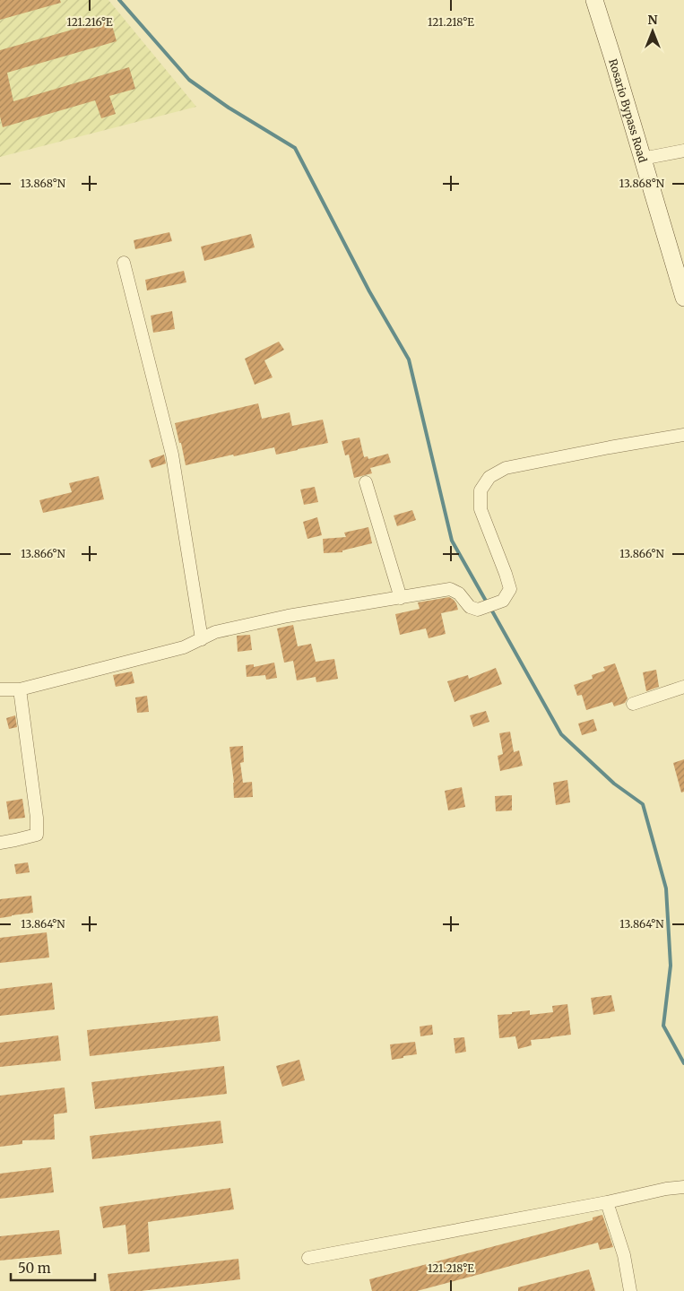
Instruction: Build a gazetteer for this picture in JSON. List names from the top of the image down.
{
  "streets": {
    "main road": ["Rosario Bypass Road"]
  },
  "scale_bar": "50 m",
  "north": "top",
  "coordinates": [
    "121.216°E",
    "121.218°E",
    "13.868°N",
    "13.866°N",
    "13.864°N"
  ]
}
